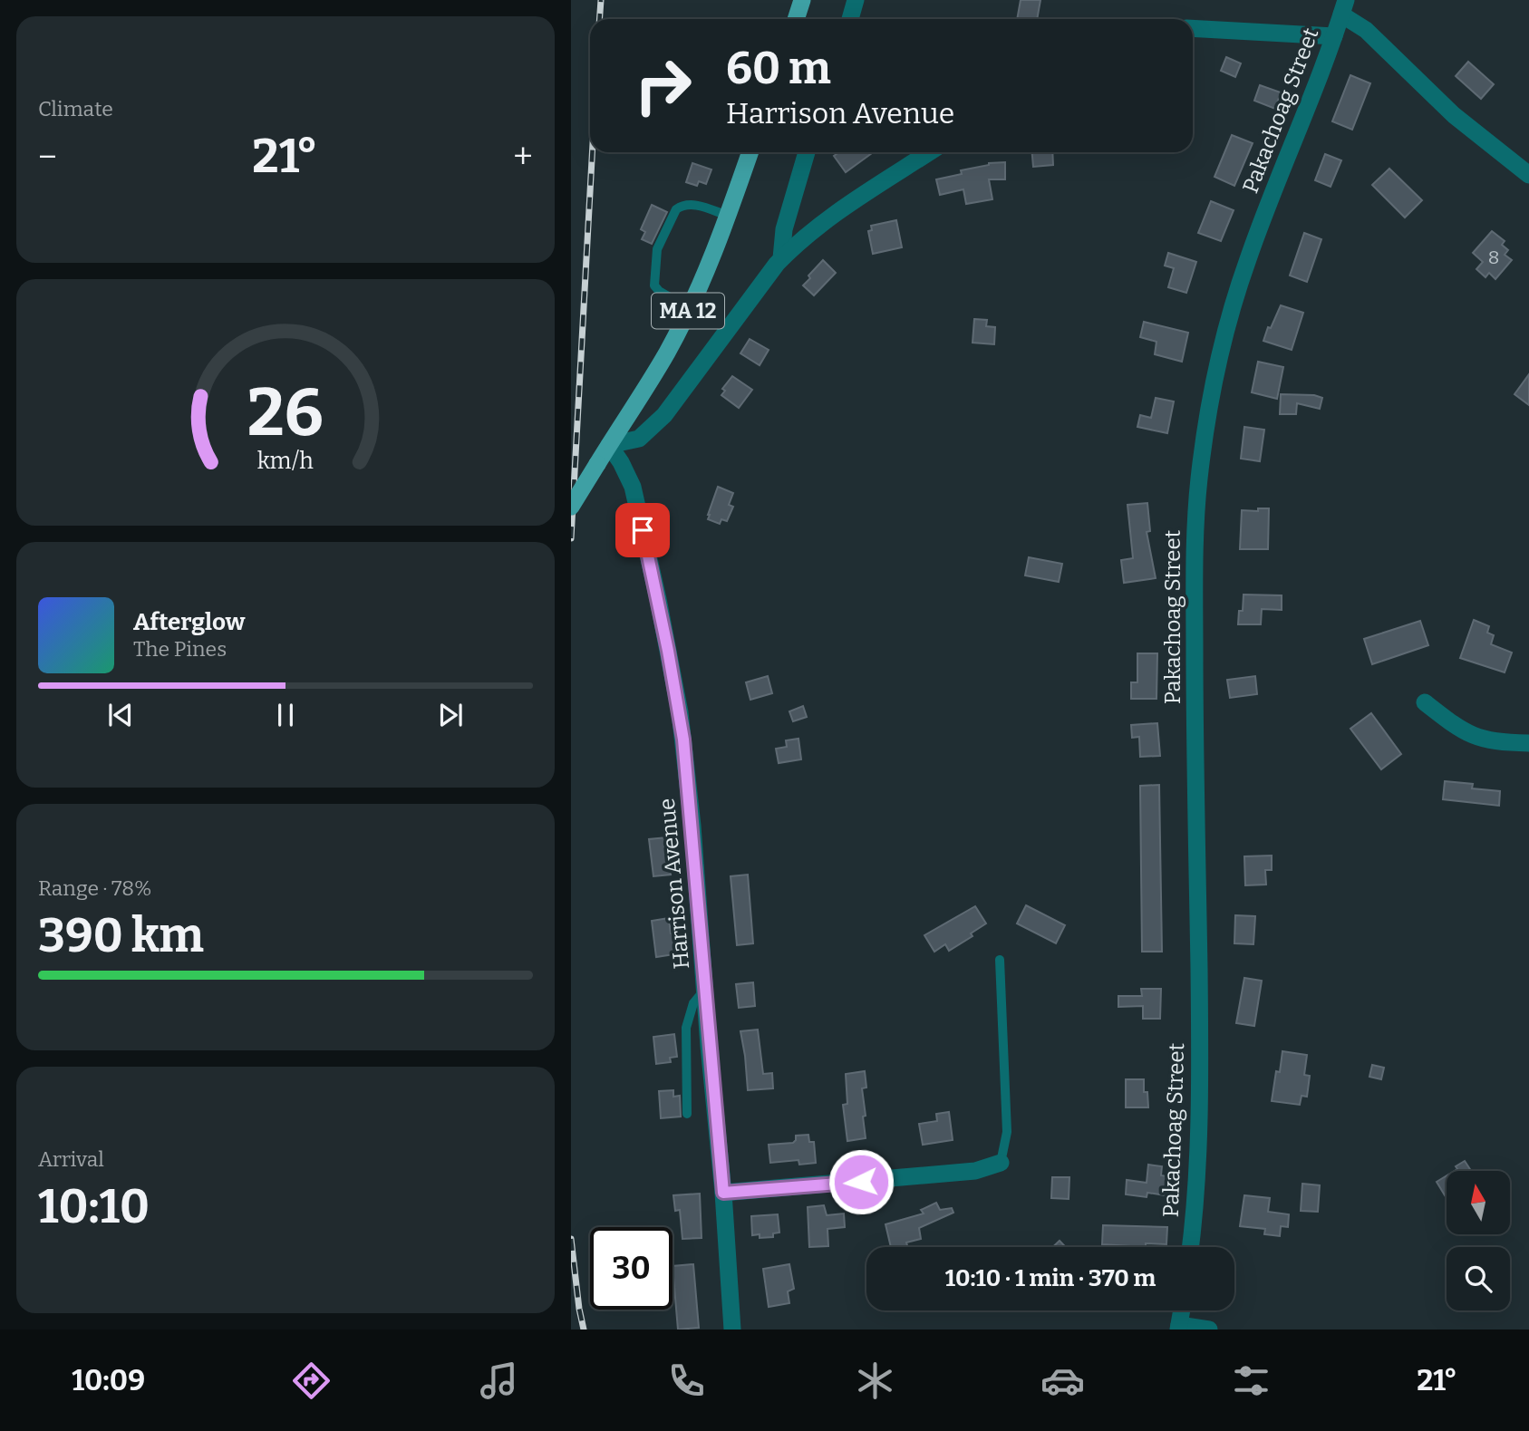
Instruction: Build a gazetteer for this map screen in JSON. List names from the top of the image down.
{
  "streets": {
    "main road": ["MA 12"],
    "street": ["Pakachoag Street", "Harrison Avenue"]
  },
  "crossings": [
    ["MA 12", "Harrison Avenue"]
  ],
  "house_numbers": ["8"],
  "north": "top",
  "page": {
    "tile": [
      "Climate",
      ["Range · 78%", "390 km"],
      ["Arrival", "10:10"]
    ],
    "turn": ["60 m", "Harrison Avenue"],
    "heat": ["−", "21°", "+"],
    "song": ["Afterglow", "The Pines"],
    "limit": "30",
    "trip": "10:10 · 1 min · 370 m",
    "tabs": ["10:09", "21°"],
    "gauge": ["26", "km/h"]
  }
}
